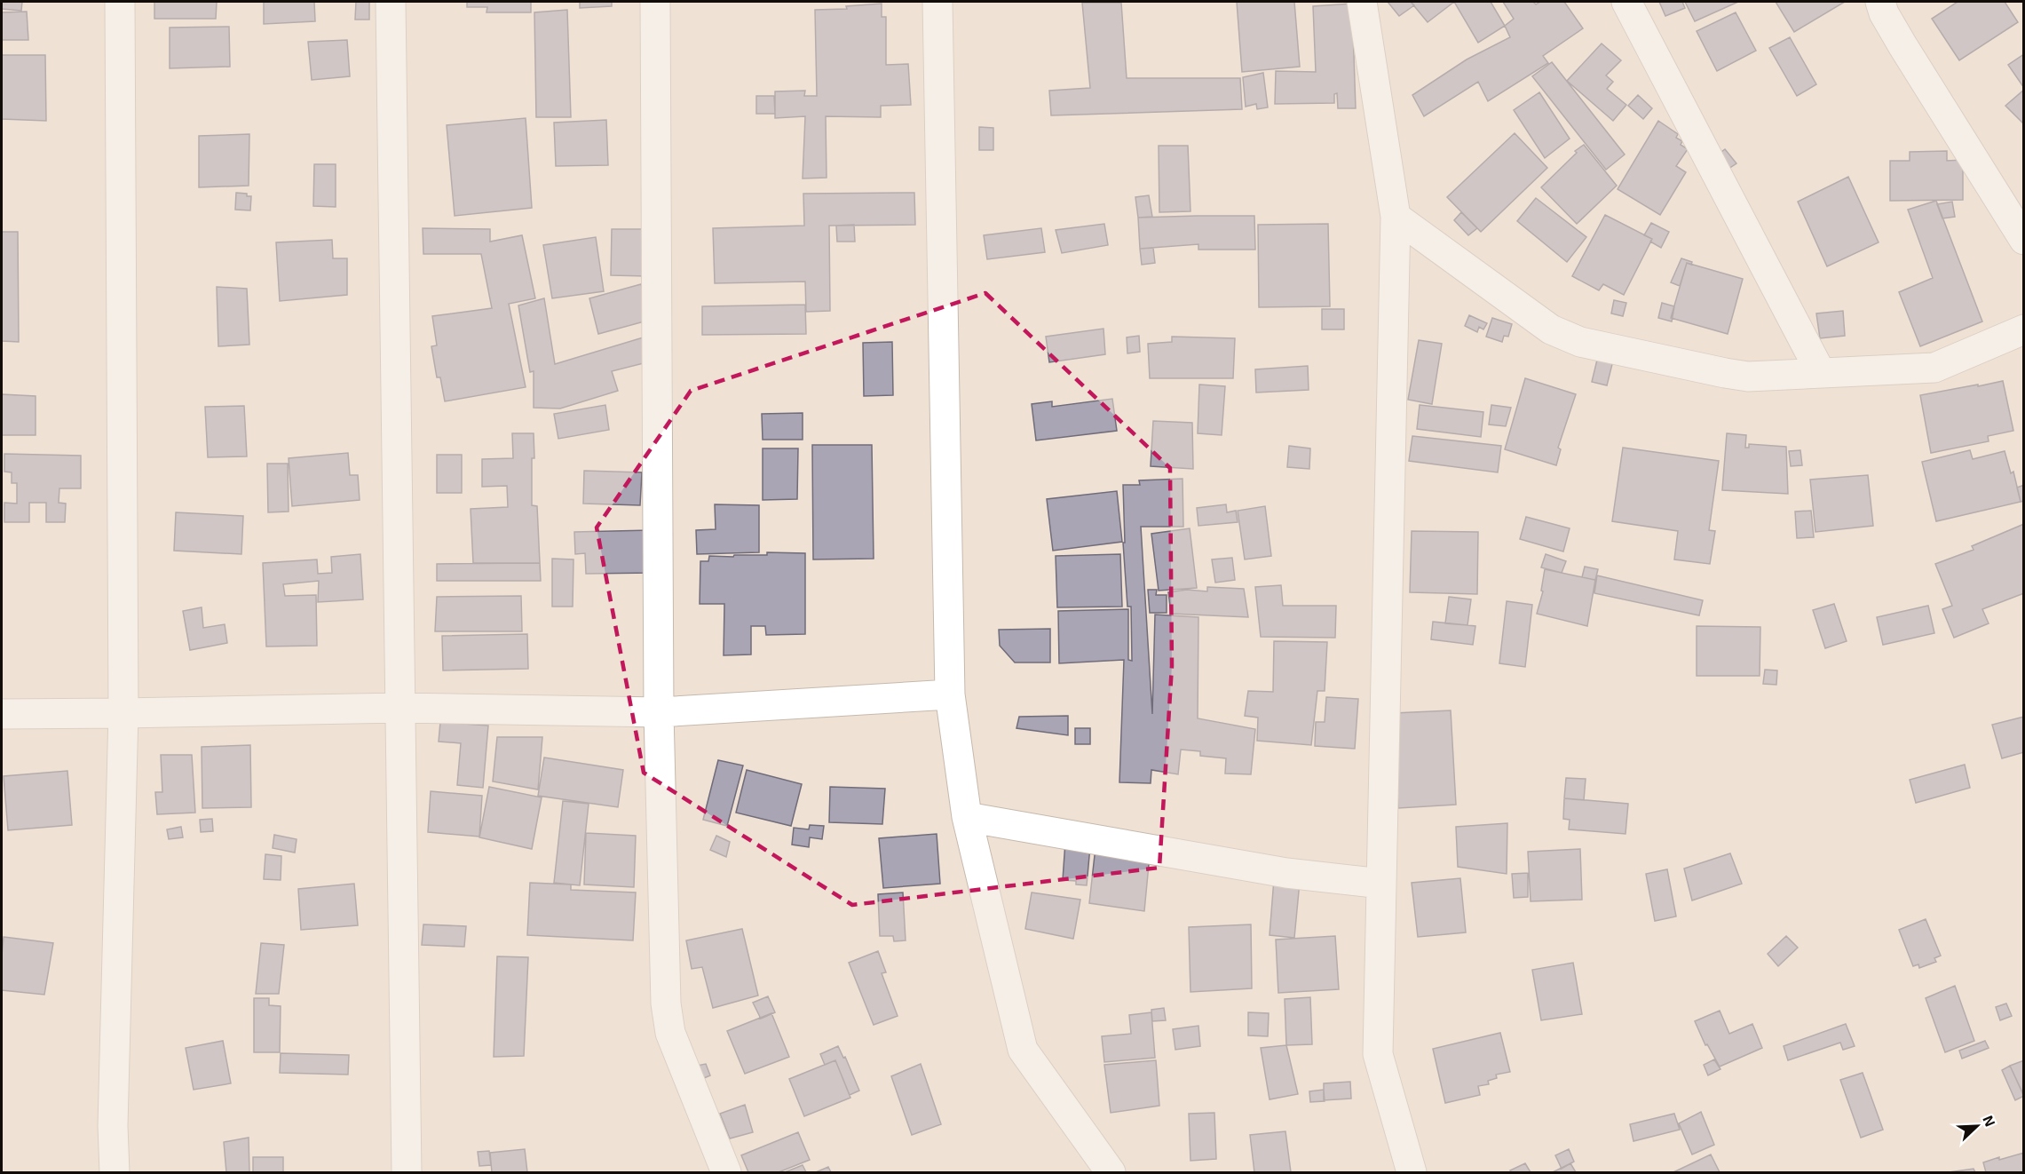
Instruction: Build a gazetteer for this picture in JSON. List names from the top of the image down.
{
  "north": "top right"
}
